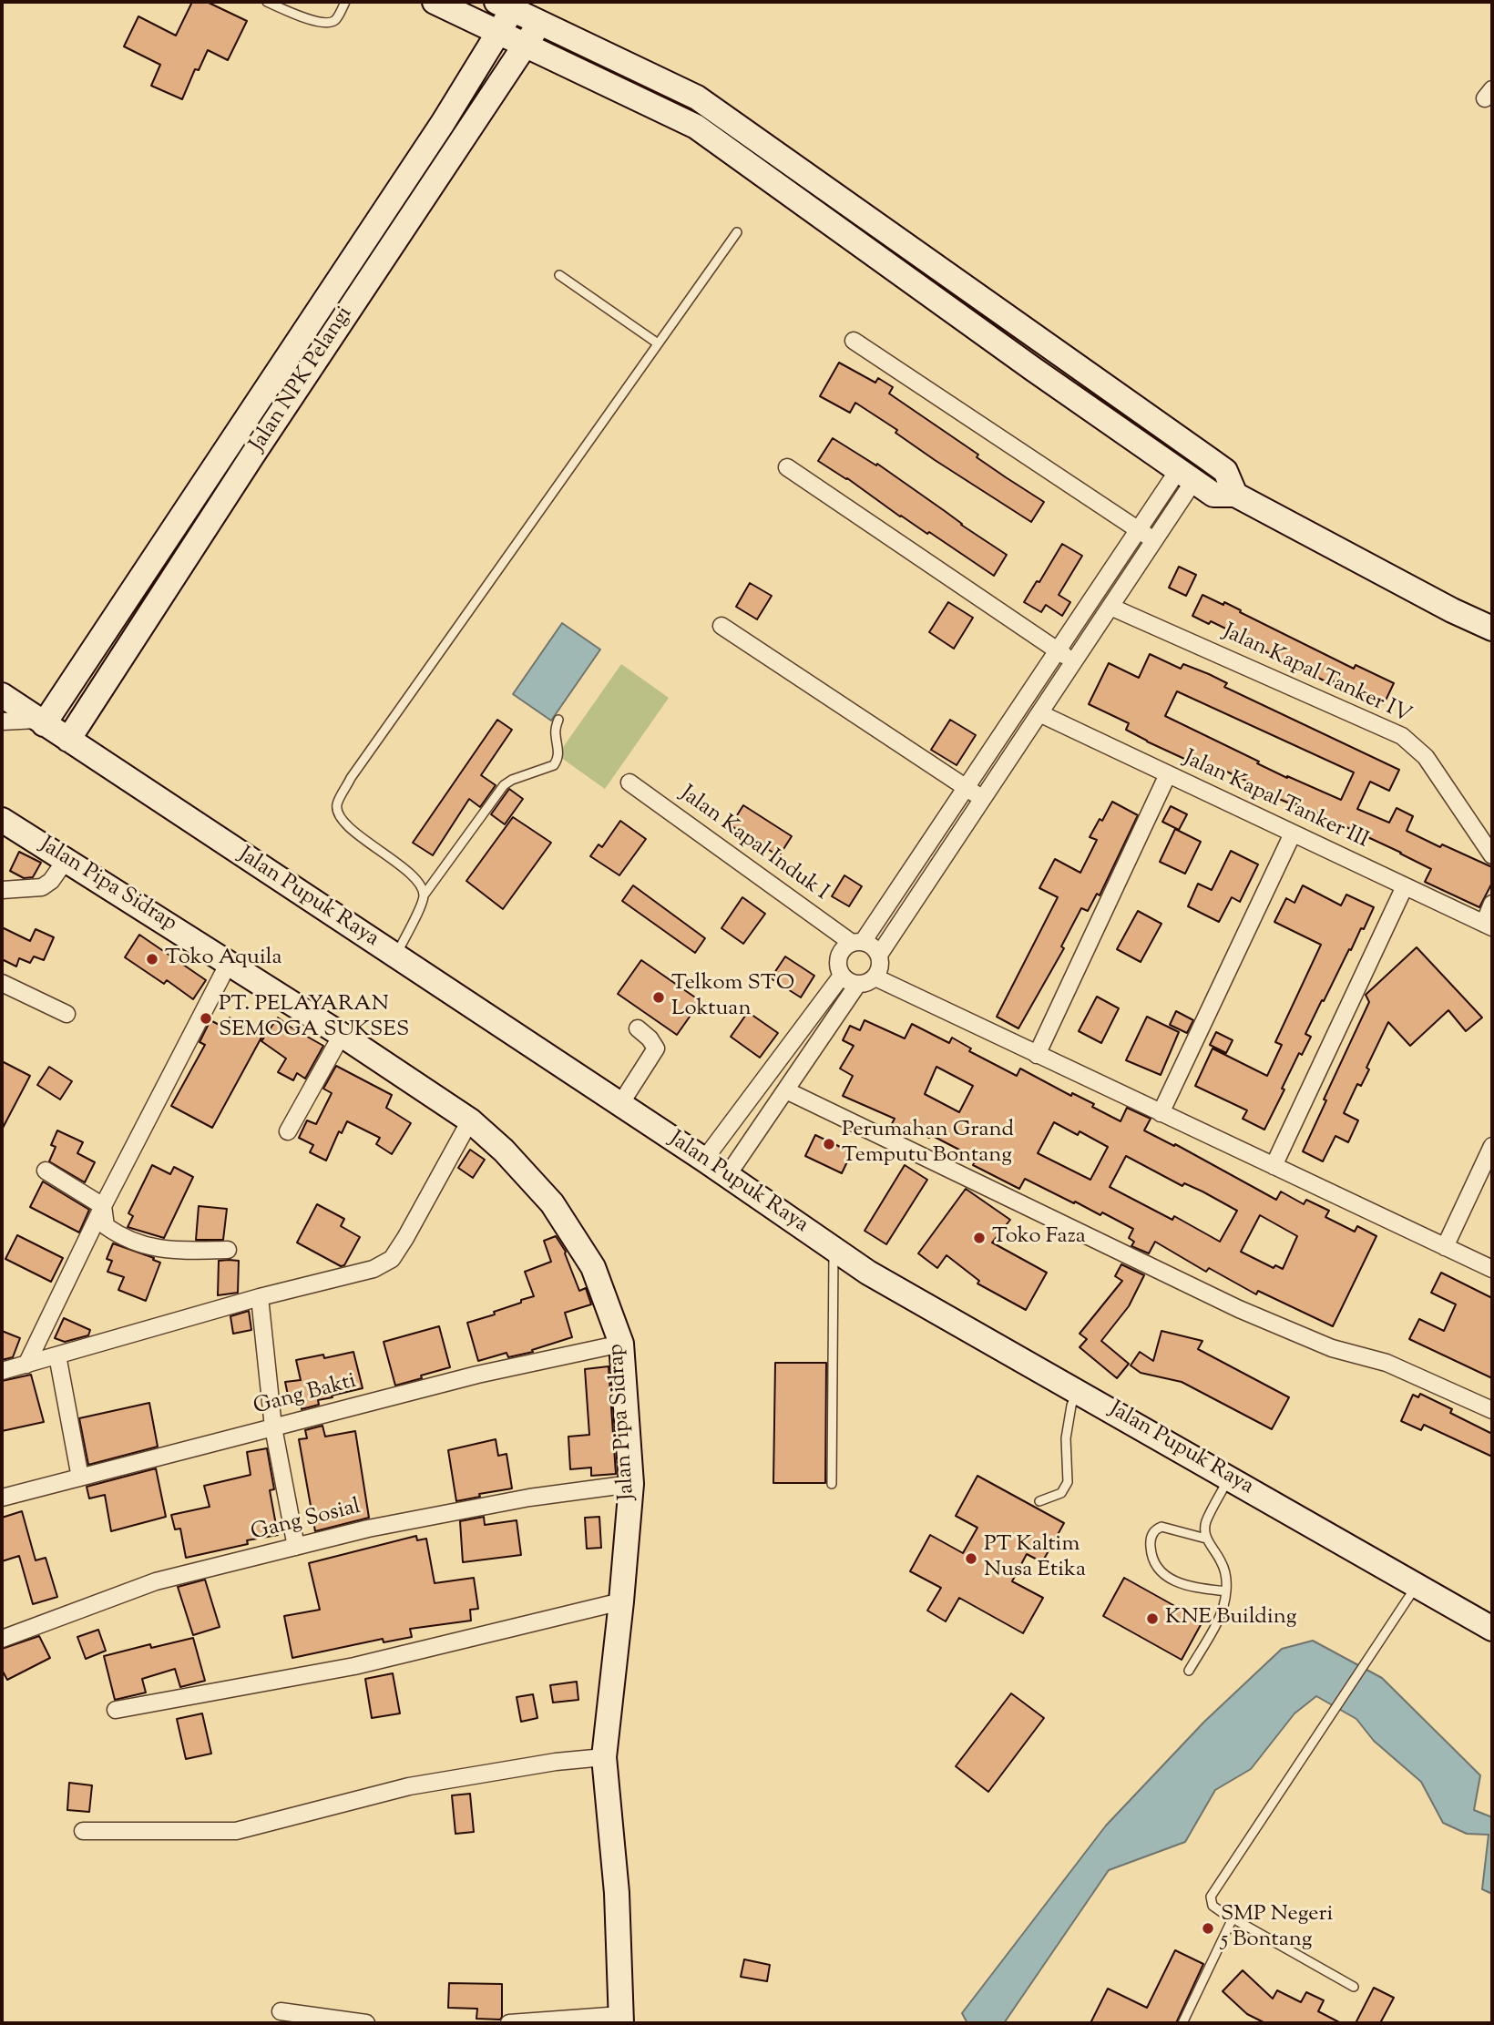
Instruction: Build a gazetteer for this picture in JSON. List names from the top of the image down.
{
  "streets": {
    "street": [
      "Jalan NPK Pelangi",
      "Jalan Kapal Tanker IV",
      "Jalan Kapal Tanker III",
      "Jalan Kapal Induk I",
      "Jalan Pipa Sidrap",
      "Jalan Pupuk Raya",
      "Gang Bakti",
      "Gang Sosial"
    ]
  },
  "crossings": [
    ["Jalan NPK Pelangi", "Jalan Pupuk Raya"],
    ["Jalan Pipa Sidrap", "Gang Bakti"],
    ["Jalan Pipa Sidrap", "Gang Sosial"]
  ],
  "places": [
    "Toko Aquila",
    "Telkom STO Loktuan",
    "PT. PELAYARAN SEMOGA SUKSES",
    "Perumahan Grand Temputu Bontang",
    "Toko Faza",
    "PT Kaltim Nusa Etika",
    "KNE Building",
    "SMP Negeri 5 Bontang"
  ]
}
